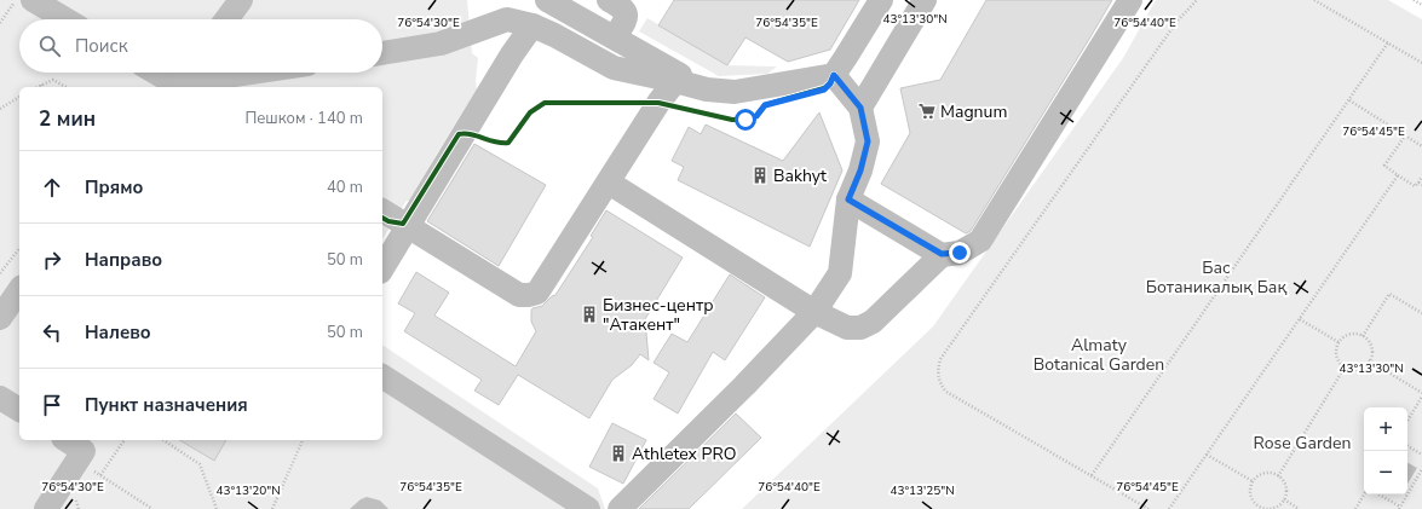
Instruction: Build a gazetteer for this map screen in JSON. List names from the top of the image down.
{
  "parks": ["Бас Ботаникалық Бақ", "Almaty Botanical Garden", "Rose Garden"],
  "places": {
    "supermarket": ["Magnum"],
    "building": ["Bakhyt", "Бизнес-центр \"Атакент\"", "Athletex PRO"]
  },
  "page": {
    "search": "Поиск",
    "heading": ["2 мин", "Пешком · 140 m"],
    "list": [
      ["Прямо", "40 m"],
      ["Направо", "50 m"],
      ["Налево", "50 m"],
      "Пункт назначения"
    ],
    "map_buttons": ["+", "−"]
  },
  "coordinates": [
    "43°13'30\"N",
    "76°54'30\"E",
    "76°54'35\"E",
    "76°54'40\"E",
    "76°54'45\"E",
    "43°13'20\"N",
    "43°13'25\"N"
  ]
}
